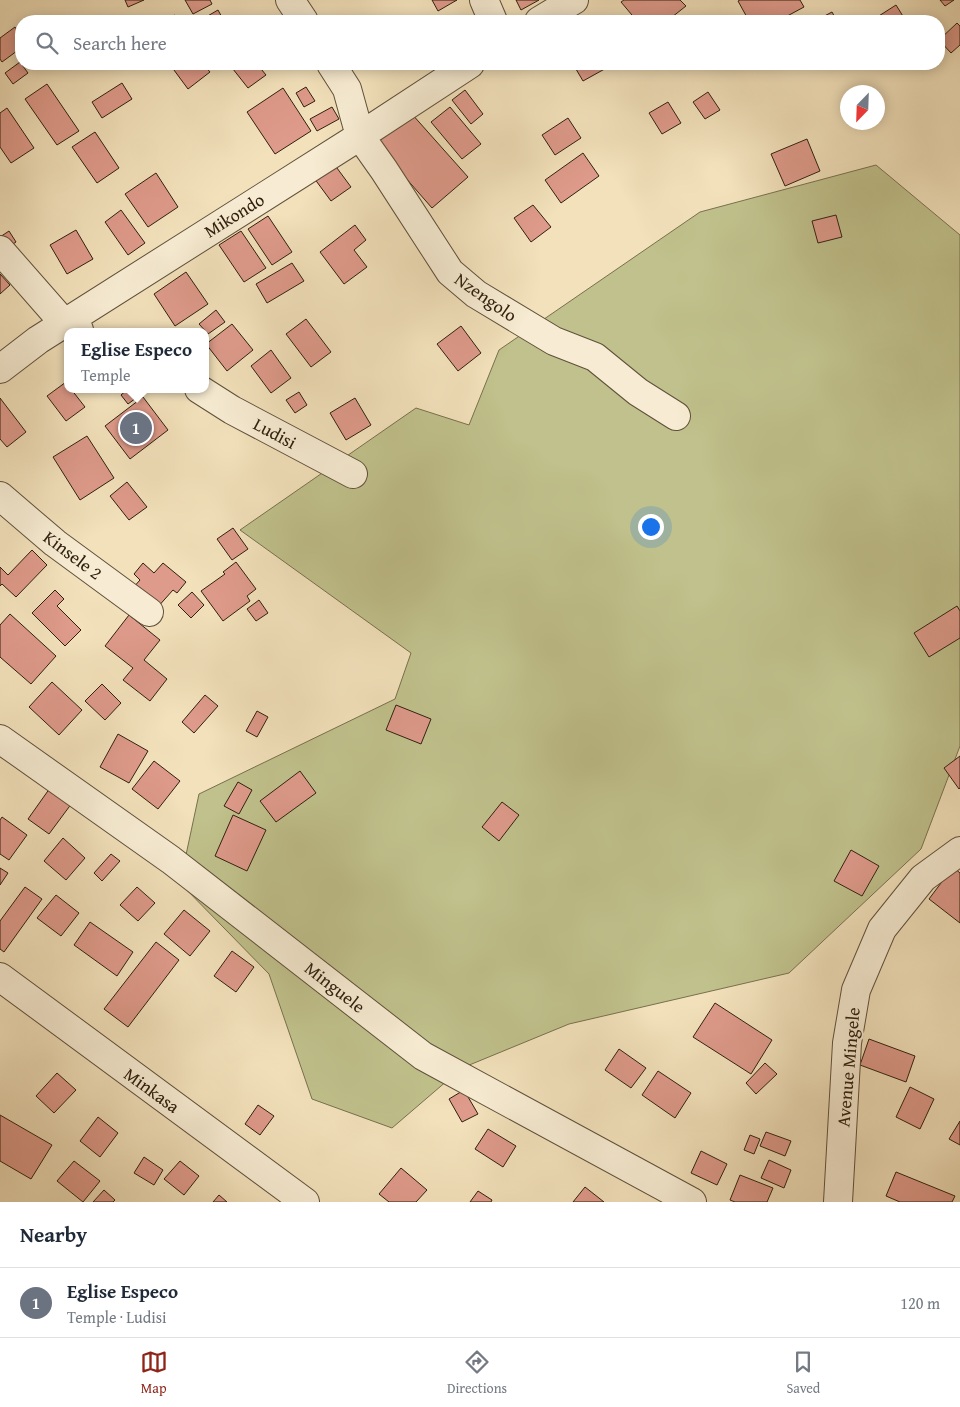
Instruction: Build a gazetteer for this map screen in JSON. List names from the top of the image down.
{
  "streets": {
    "street": [
      "Mikondo",
      "Nzengolo",
      "Ludisi",
      "Kinsele 2",
      "Minguele",
      "Avenue Mingele",
      "Minkasa"
    ]
  },
  "crossings": [
    ["Mikondo", "Nzengolo"]
  ],
  "north": "bottom left",
  "page": {
    "search": "Search here",
    "popup": ["Eglise Especo", "Temple"],
    "pins": "1",
    "heading": "Nearby",
    "list": [
      {
        "mark": "1",
        "name": "Eglise Especo",
        "note": "Temple · Ludisi",
        "value": "120 m"
      }
    ],
    "nav": ["Map", "Directions", "Saved"]
  }
}
